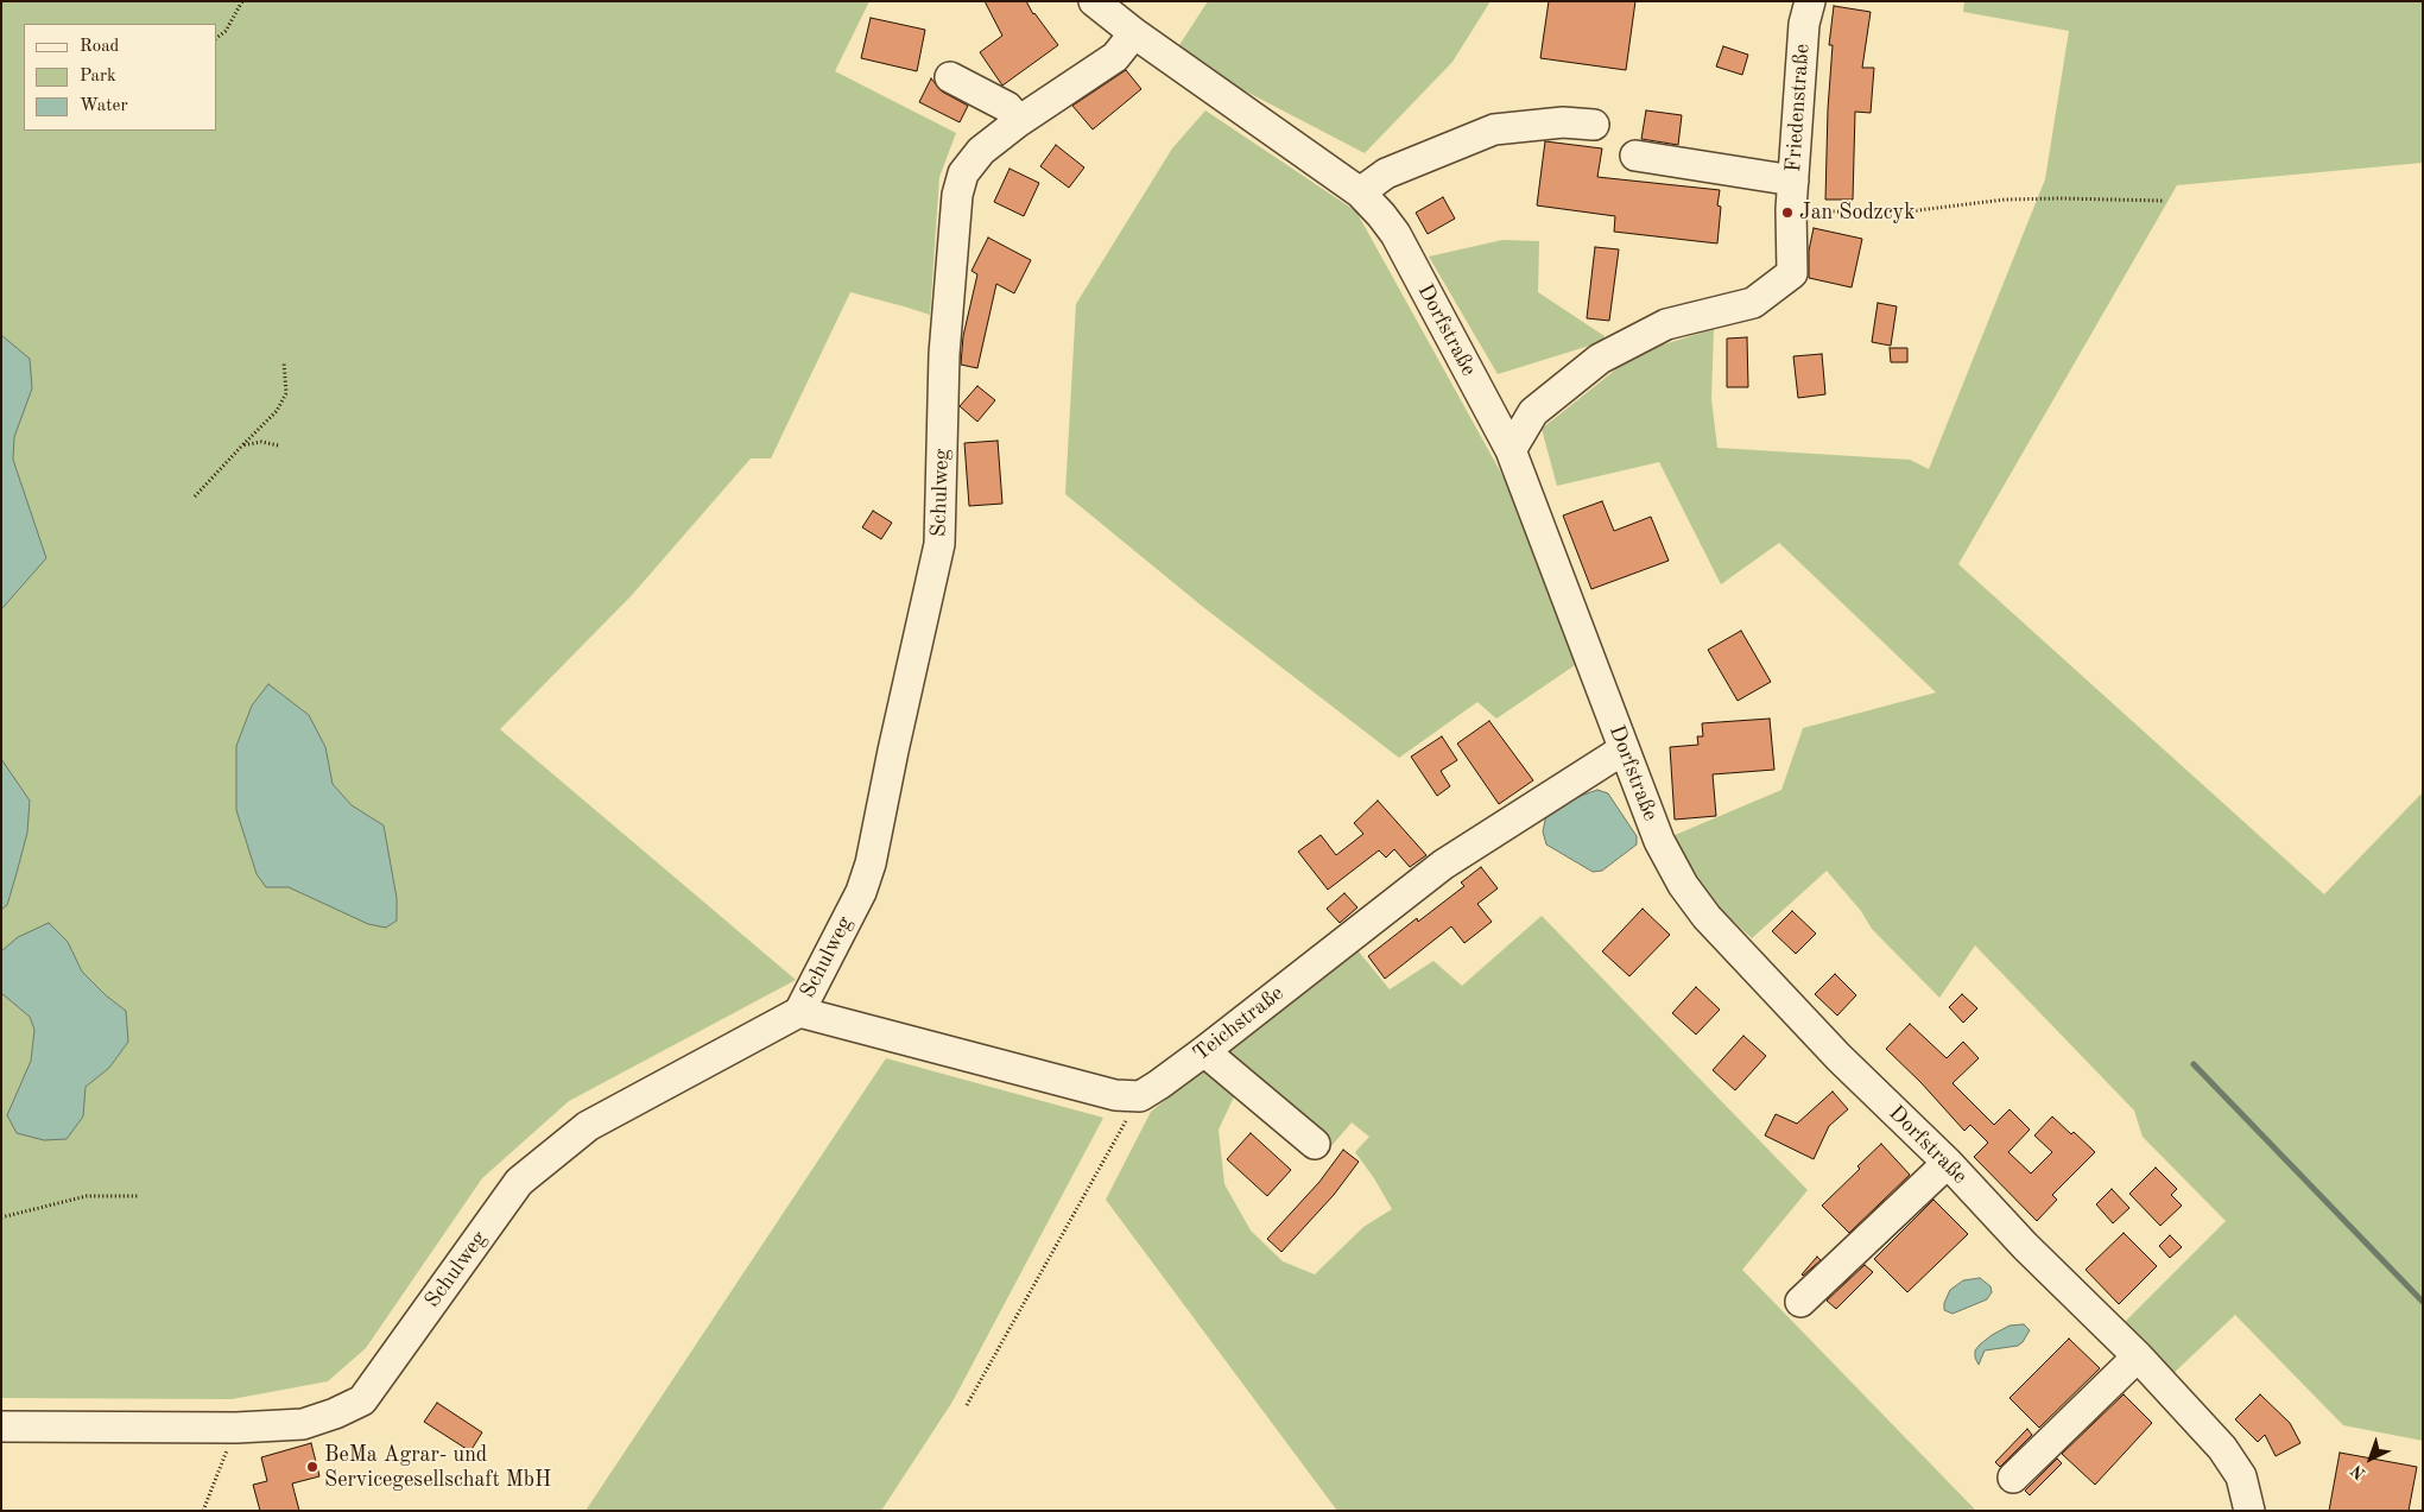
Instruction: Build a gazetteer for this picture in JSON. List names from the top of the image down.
{
  "streets": {
    "street": [
      "Friedenstraße",
      "Dorfstraße",
      "Schulweg",
      "Teichstraße"
    ]
  },
  "crossings": [
    ["Friedenstraße", "Dorfstraße"],
    ["Dorfstraße", "Schulweg"],
    ["Dorfstraße", "Teichstraße"]
  ],
  "places": ["Jan Sodzcyk", "BeMa Agrar- und Servicegesellschaft MbH"],
  "legend": ["Road", "Park", "Water"],
  "north": "bottom left"
}
